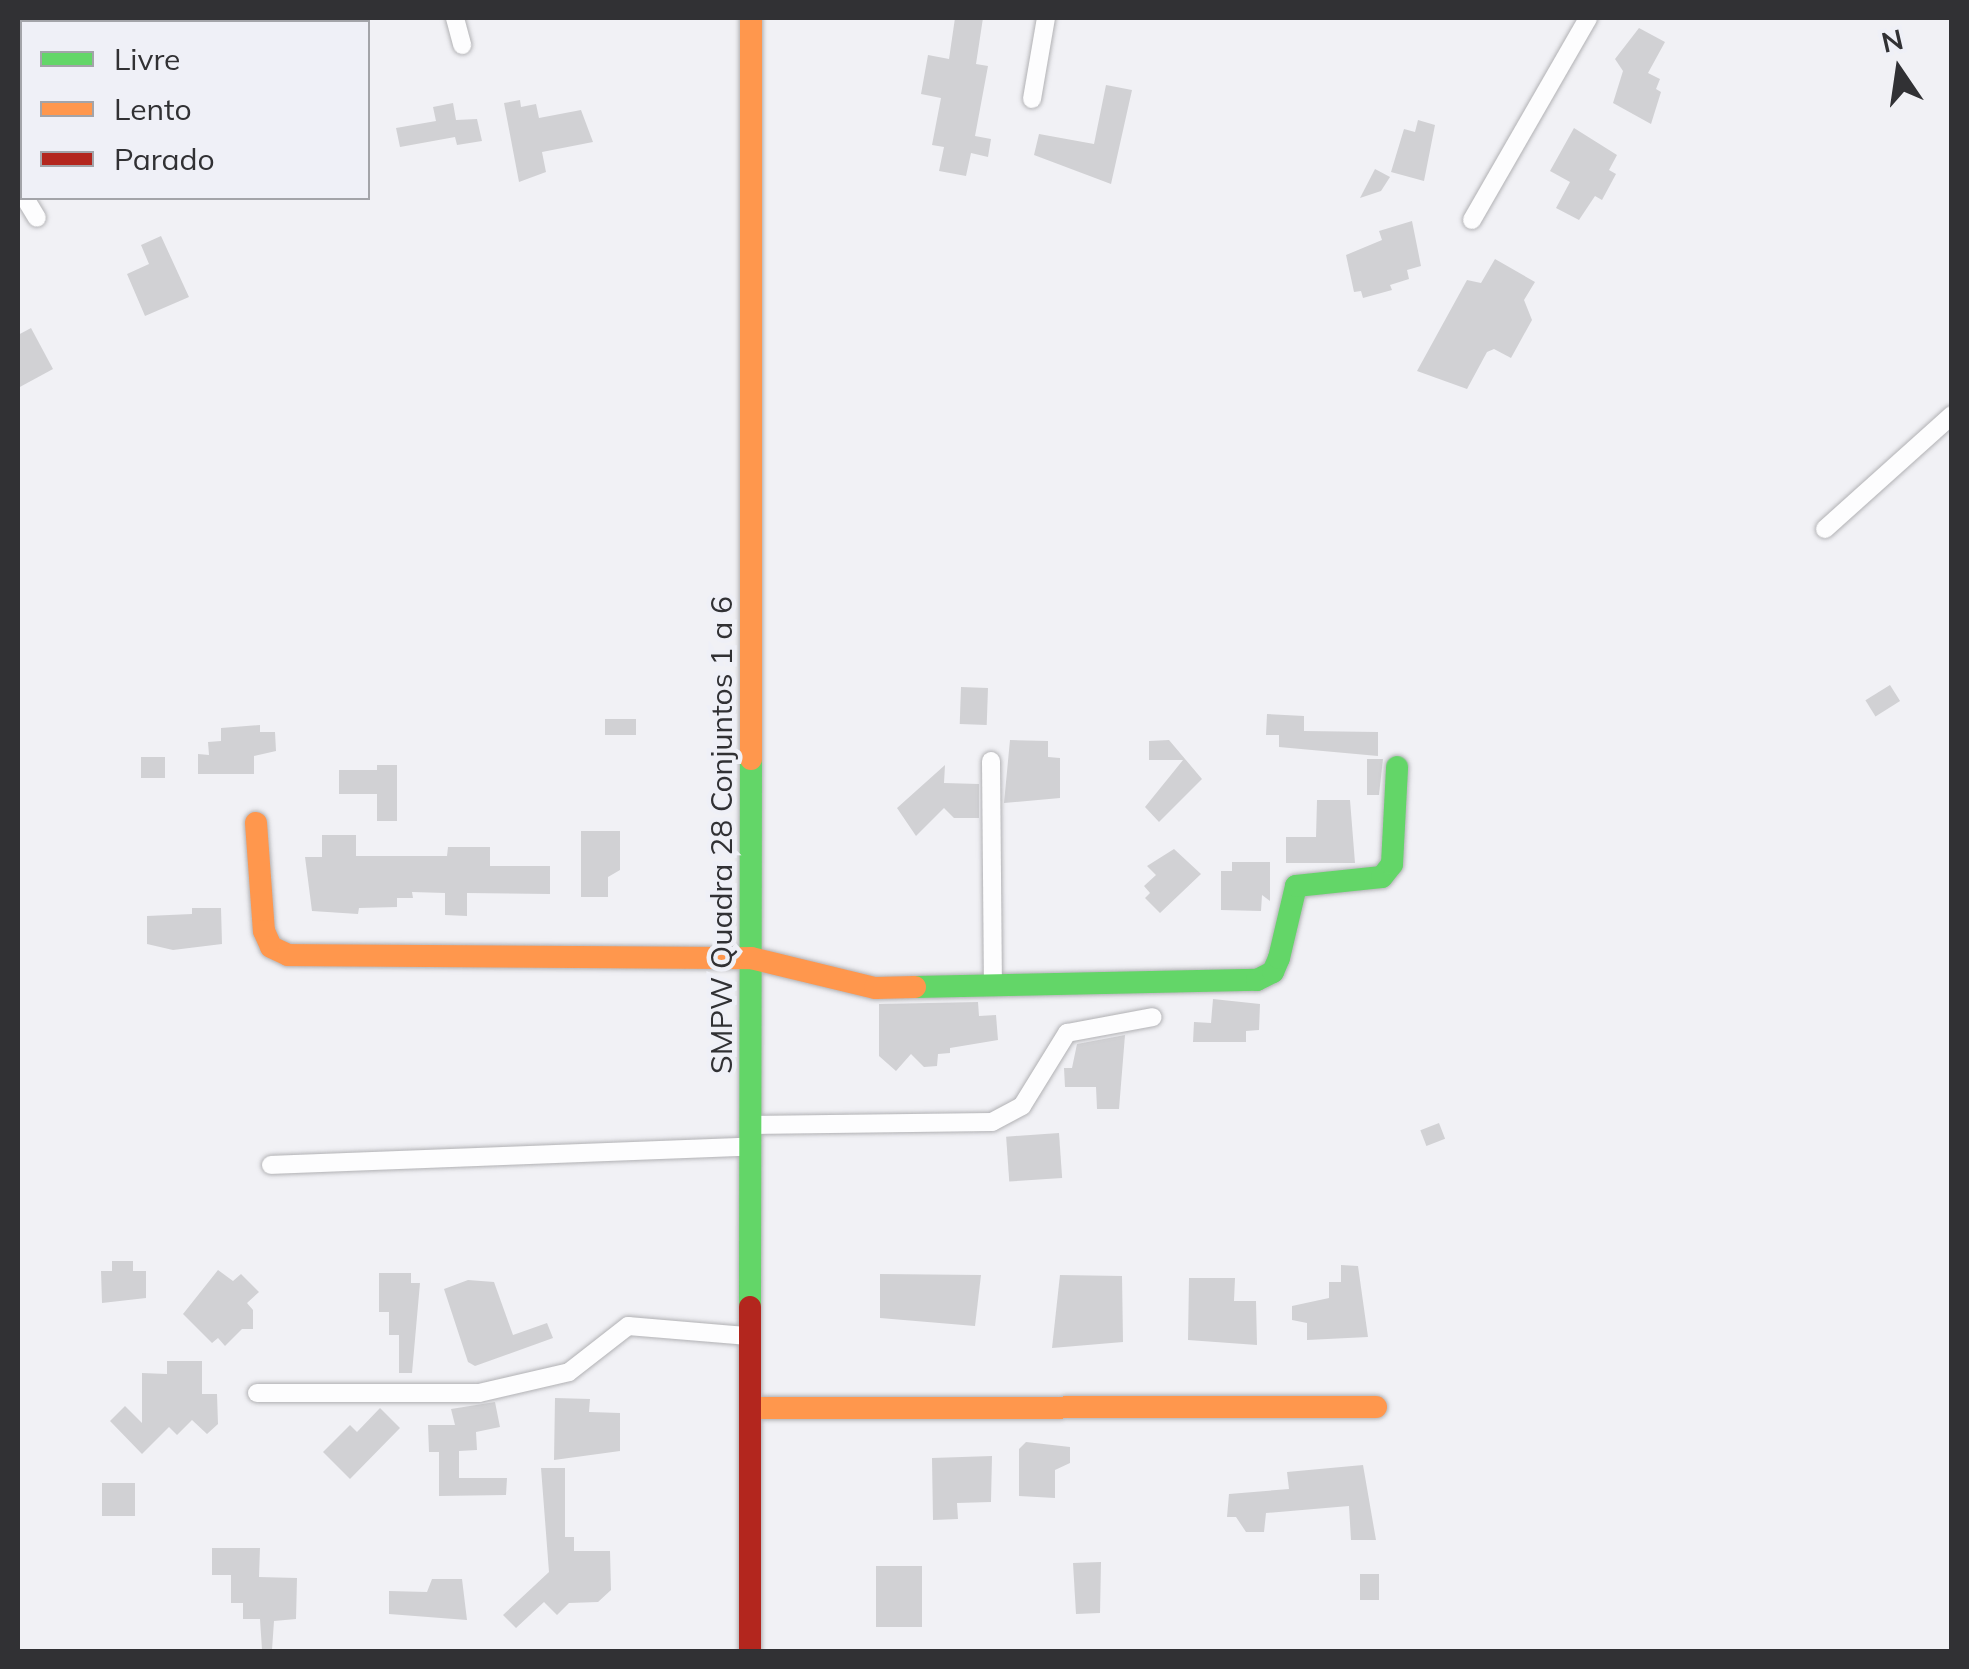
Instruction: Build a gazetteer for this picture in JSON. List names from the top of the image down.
{
  "streets": {
    "street": ["SMPW Quadra 28 Conjuntos 1 a 6"]
  },
  "legend": ["Livre", "Lento", "Parado"],
  "north": "top"
}
